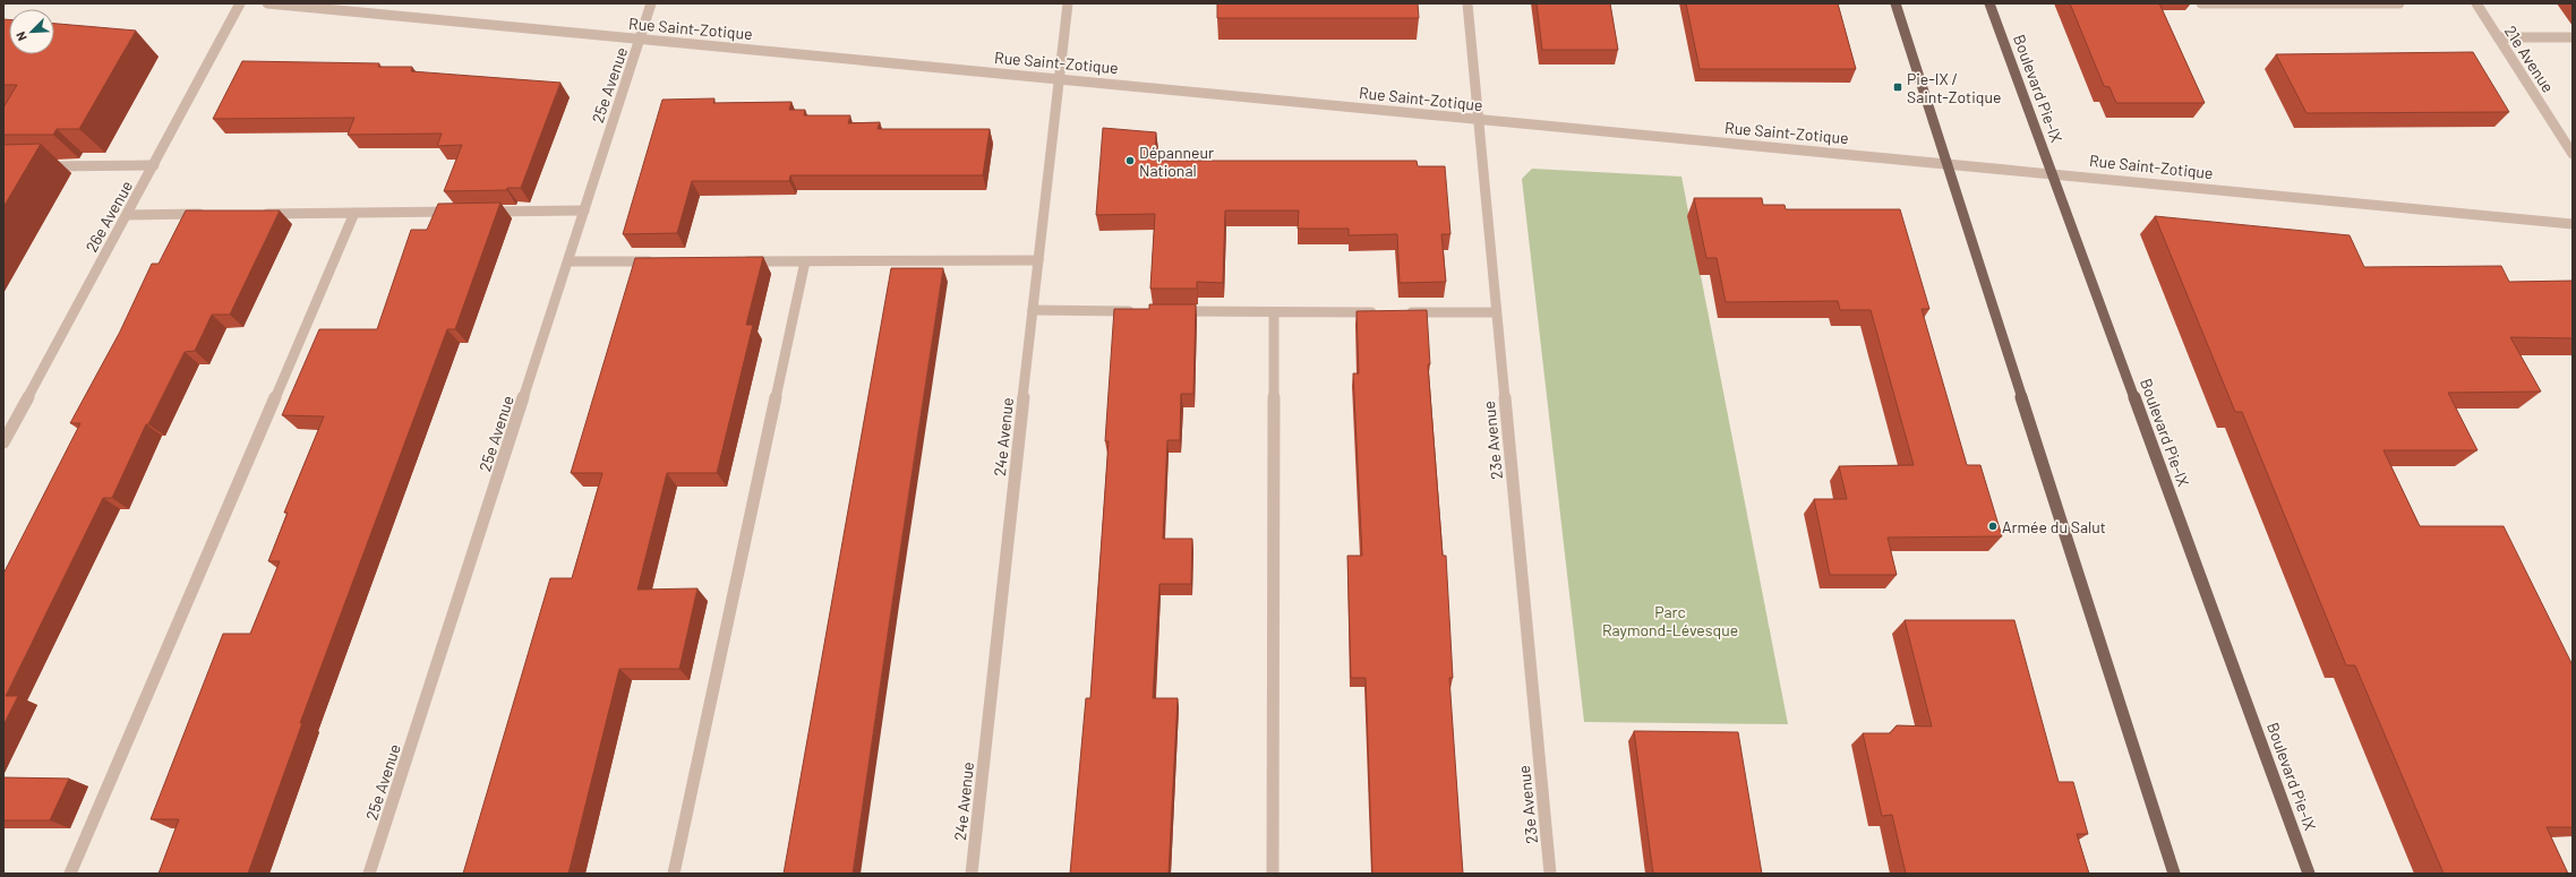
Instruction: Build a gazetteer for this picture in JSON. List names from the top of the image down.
{
  "streets": {
    "main road": ["Boulevard Pie-IX"],
    "street": [
      "Rue Saint-Zotique",
      "21e Avenue",
      "25e Avenue",
      "26e Avenue",
      "24e Avenue",
      "23e Avenue"
    ]
  },
  "crossings": [
    ["Rue Saint-Zotique", "25e Avenue"],
    ["Rue Saint-Zotique", "Boulevard Pie-IX"],
    ["Rue Saint-Zotique", "24e Avenue"],
    ["Rue Saint-Zotique", "23e Avenue"]
  ],
  "parks": ["Parc Raymond-Lévesque"],
  "places": {
    "transit": ["Pie-IX / Saint-Zotique"],
    "other": ["Dépanneur National", "Armée du Salut"]
  },
  "north": "bottom left"
}
